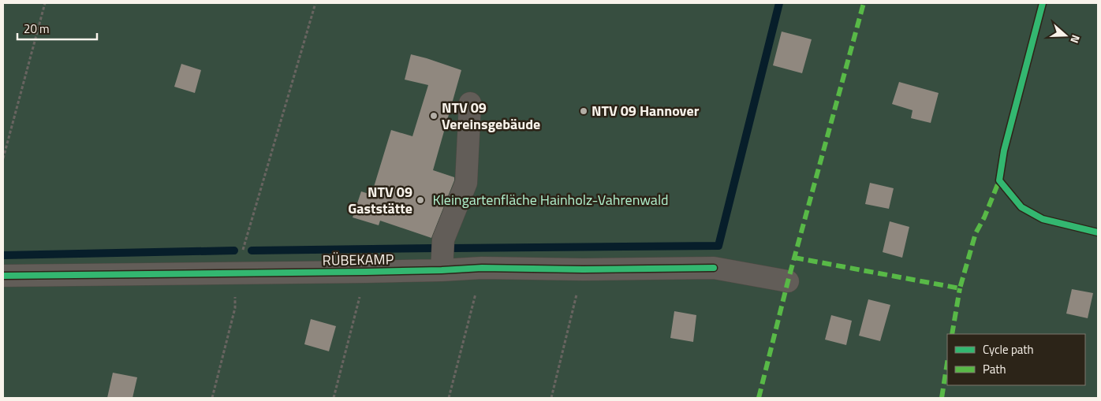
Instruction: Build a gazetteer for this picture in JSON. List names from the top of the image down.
{
  "streets": {
    "street": ["RÜBEKAMP"]
  },
  "parks": ["Kleingartenfläche Hainholz-Vahrenwald"],
  "places": ["NTV 09 Hannover", "NTV 09 Vereinsgebäude", "NTV 09 Gaststätte"],
  "legend": ["Cycle path", "Path"],
  "scale_bar": "20 m",
  "north": "right"
}
